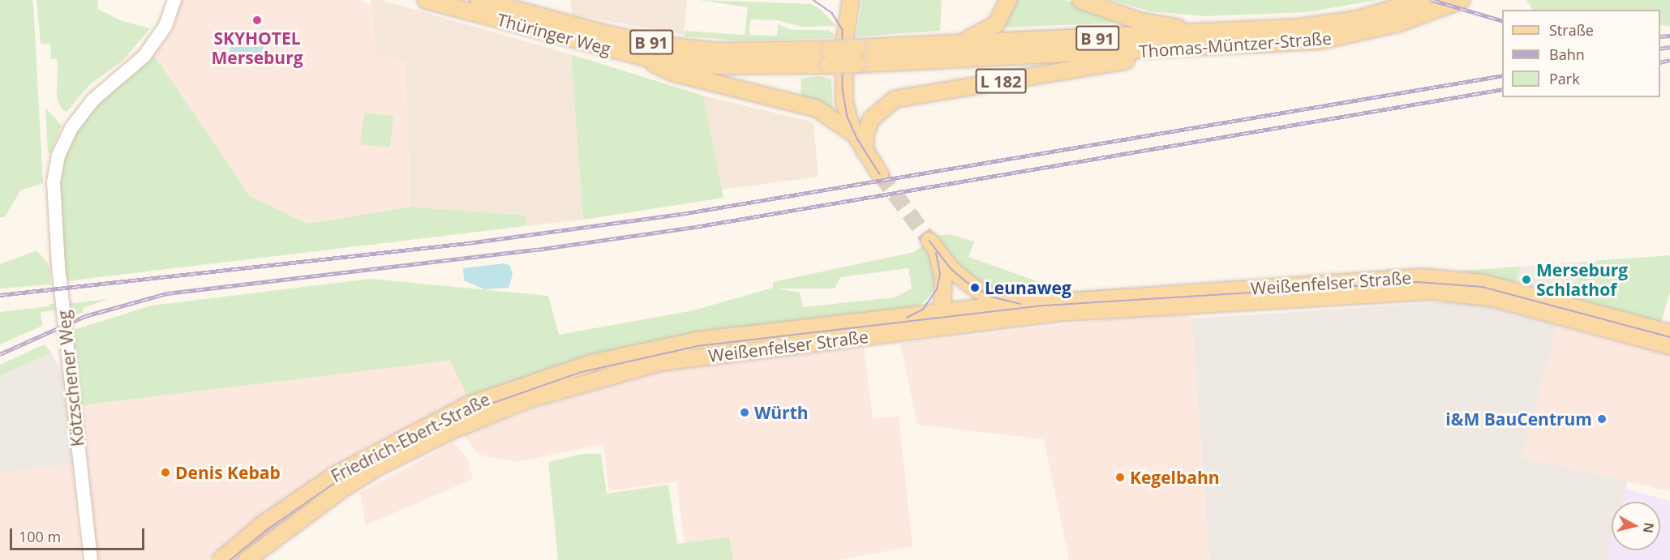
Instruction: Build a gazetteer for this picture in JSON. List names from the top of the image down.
{
  "streets": {
    "main road": [
      "Thüringer Weg",
      "B 91",
      "Thomas-Müntzer-Straße",
      "L 182",
      "Weißenfelser Straße",
      "Friedrich-Ebert-Straße"
    ],
    "street": ["Kötzschener Weg"]
  },
  "crossings": [
    ["Thüringer Weg", "Thomas-Müntzer-Straße"],
    ["Thomas-Müntzer-Straße", "L 182"],
    ["Weißenfelser Straße", "Friedrich-Ebert-Straße"]
  ],
  "places": [
    "SKYHOTEL Merseburg",
    "Merseburg Schlathof",
    "Leunaweg",
    "Würth",
    "i&M BauCentrum",
    "Denis Kebab",
    "Kegelbahn"
  ],
  "legend": ["Straße", "Bahn", "Park"],
  "scale_bar": "100 m",
  "north": "right"
}
